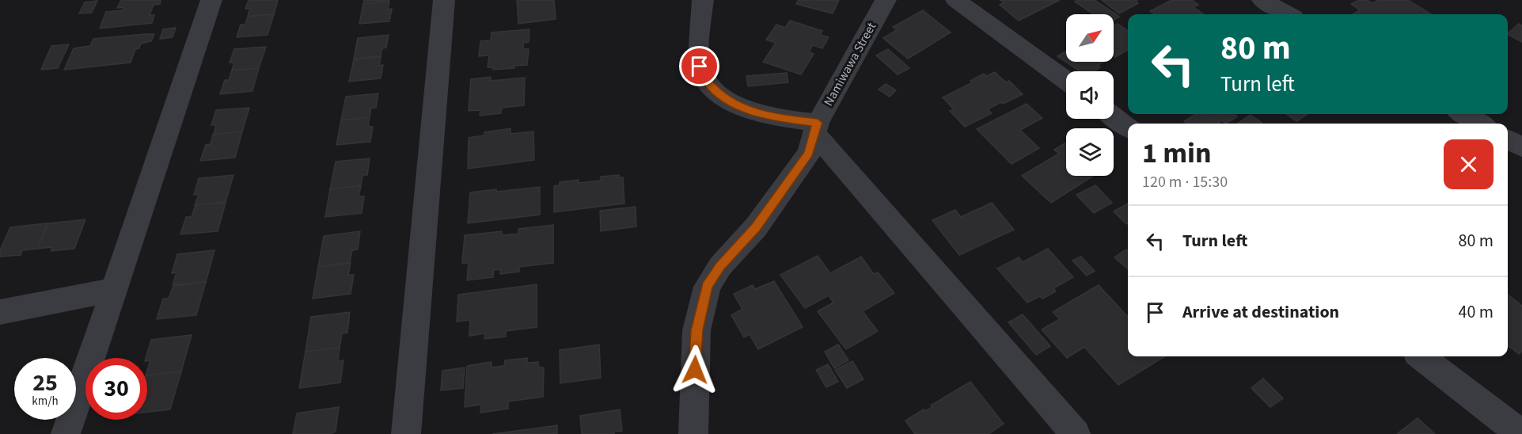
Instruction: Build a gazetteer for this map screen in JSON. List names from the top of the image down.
{
  "streets": {
    "street": ["Namiwawa Street"]
  },
  "north": "top right",
  "page": {
    "turn": ["80 m", "Turn left"],
    "heading": ["1 min", "120 m · 15:30"],
    "list": [
      {
        "name": "Turn left",
        "value": "80 m"
      },
      {
        "name": "Arrive at destination",
        "value": "40 m"
      }
    ],
    "speed": "25 km/h",
    "limit": "30"
  }
}
